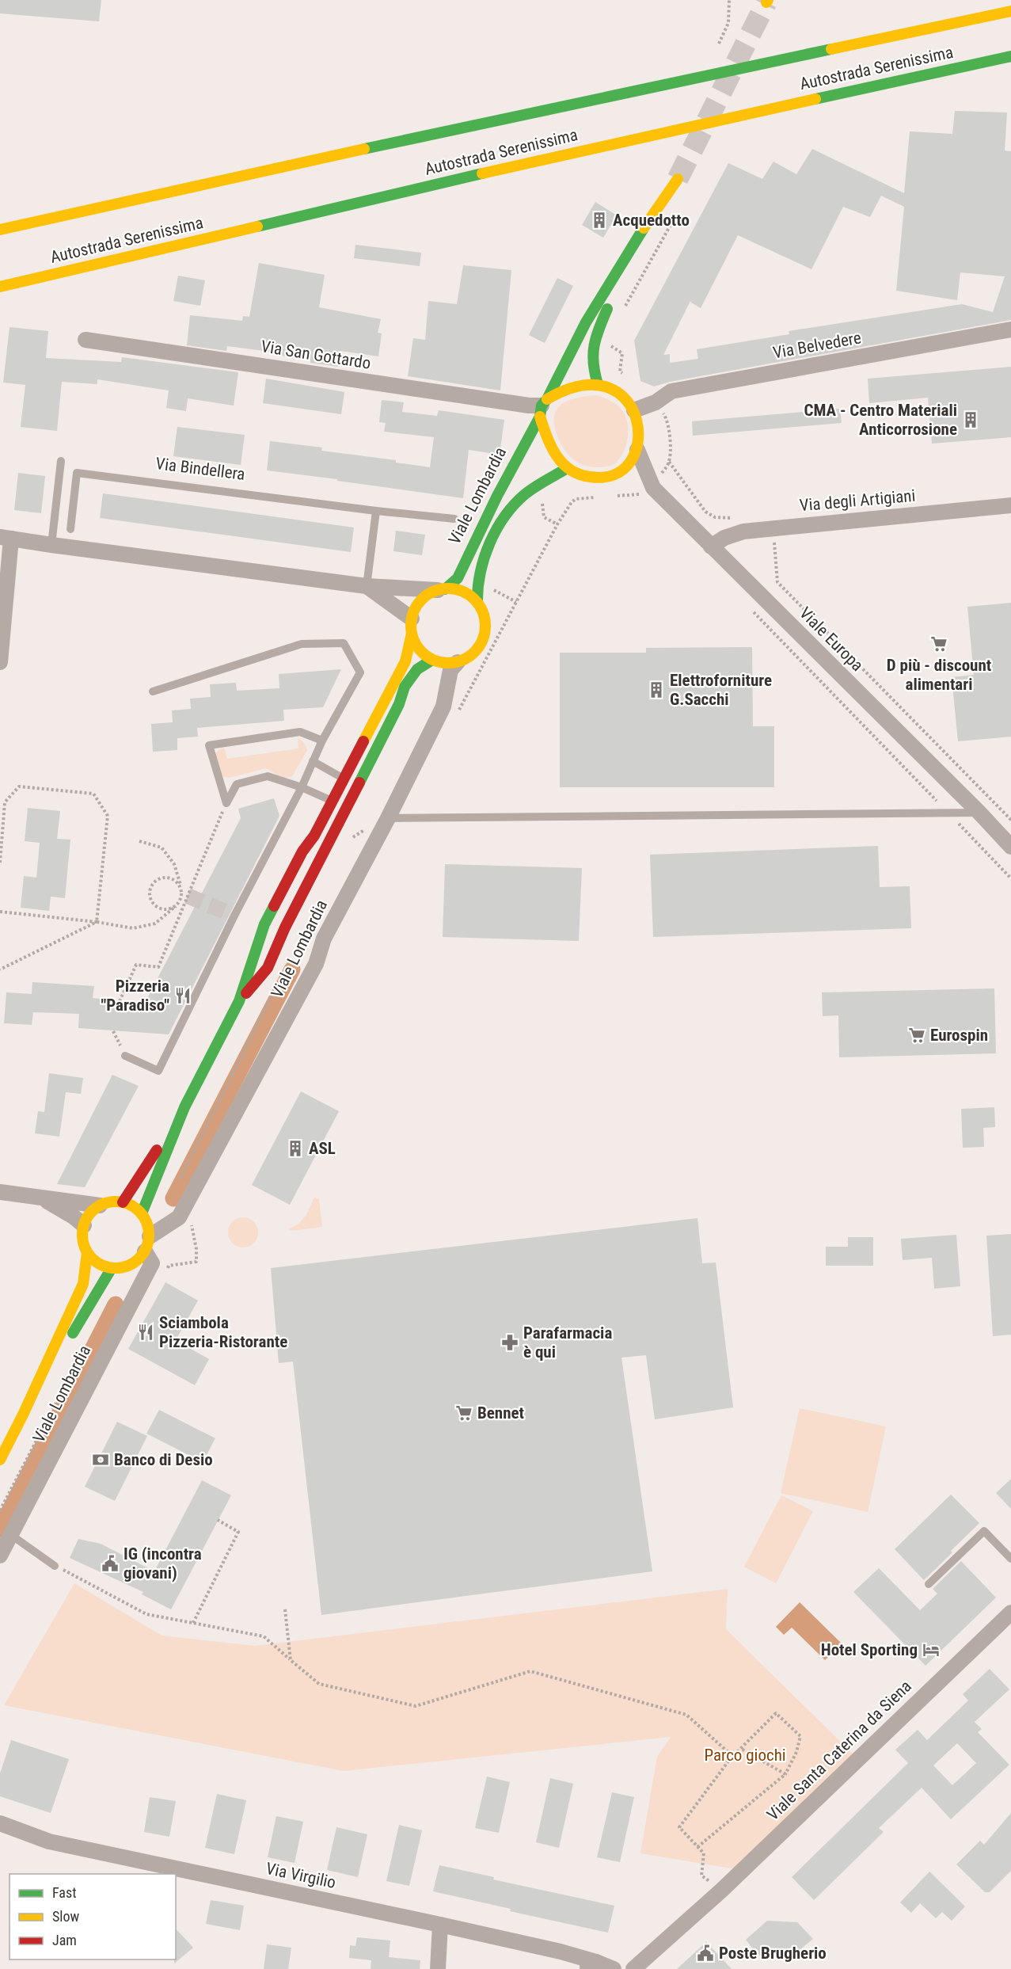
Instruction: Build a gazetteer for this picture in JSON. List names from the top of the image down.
{
  "streets": {
    "main road": ["Autostrada Serenissima", "Viale Lombardia"],
    "street": [
      "Via Belvedere",
      "Via San Gottardo",
      "Via degli Artigiani",
      "Viale Europa",
      "Viale Santa Caterina da Siena",
      "Via Virgilio"
    ],
    "lane": ["Via Bindellera"]
  },
  "crossings": [
    ["Via Belvedere", "Via San Gottardo"],
    ["Via Belvedere", "Viale Lombardia"],
    ["Via Belvedere", "Viale Europa"],
    ["Via San Gottardo", "Viale Lombardia"],
    ["Via San Gottardo", "Viale Europa"],
    ["Viale Lombardia", "Viale Europa"],
    ["Via degli Artigiani", "Viale Europa"]
  ],
  "parks": ["Parco giochi"],
  "places": {
    "building": [
      "Acquedotto",
      "CMA - Centro Materiali Anticorrosione",
      "Elettroforniture G.Sacchi",
      "ASL"
    ],
    "supermarket": ["D più - discount alimentari", "Eurospin", "Bennet"],
    "restaurant": ["Pizzeria \"Paradiso\"", "Sciambola Pizzeria-Ristorante"],
    "pharmacy": ["Parafarmacia è qui"],
    "bank": ["Banco di Desio"],
    "public building": ["IG (incontra giovani)", "Poste Brugherio"],
    "hotel": ["Hotel Sporting"]
  },
  "legend": ["Fast", "Slow", "Jam"]
}
